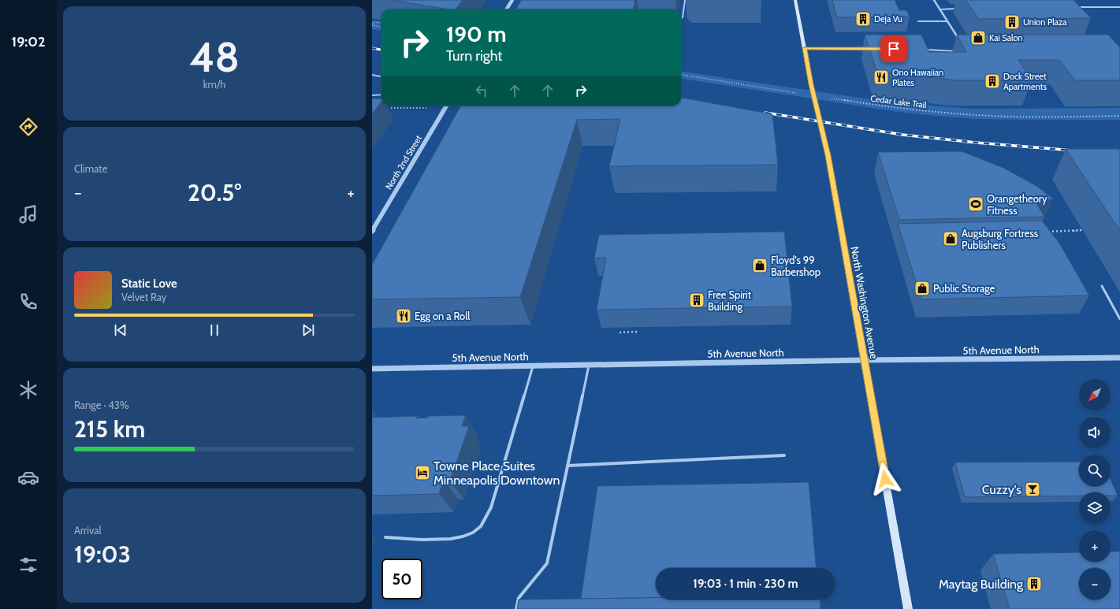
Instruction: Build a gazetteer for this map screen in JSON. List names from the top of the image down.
{
  "streets": {
    "main road": ["North Washington Avenue"],
    "street": ["North 2nd Street", "5th Avenue North"],
    "path": ["Cedar Lake Trail"]
  },
  "crossings": [
    ["North Washington Avenue", "5th Avenue North"]
  ],
  "places": {
    "building": [
      "Deja Vu",
      "Union Plaza",
      "Dock Street Apartments",
      "Free Spirit Building",
      "Maytag Building"
    ],
    "shop": [
      "Kai Salon",
      "Augsburg Fortress Publishers",
      "Floyd's 99 Barbershop",
      "Public Storage"
    ],
    "restaurant": ["Ono Hawaiian Plates", "Egg on a Roll"],
    "sports": ["Orangetheory Fitness"],
    "hotel": ["Towne Place Suites Minneapolis Downtown"],
    "bar": ["Cuzzy's"]
  },
  "north": "bottom left",
  "page": {
    "tabs": "19:02",
    "tile": [
      ["48", "km/h"],
      "Climate",
      ["Range · 43%", "215 km"],
      ["Arrival", "19:03"]
    ],
    "turn": ["190 m", "Turn right"],
    "heat": ["−", "20.5°", "+"],
    "song": ["Static Love", "Velvet Ray"],
    "map_buttons": ["+", "−"],
    "limit": "50",
    "trip": "19:03 · 1 min · 230 m"
  }
}
